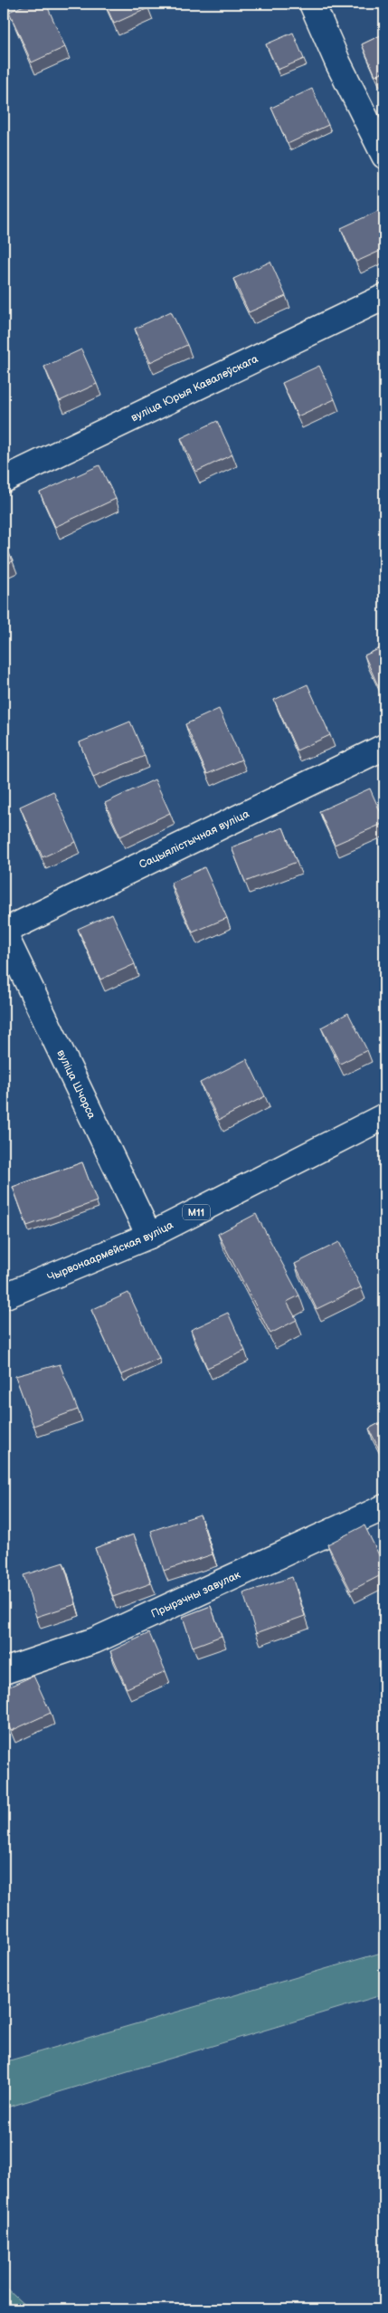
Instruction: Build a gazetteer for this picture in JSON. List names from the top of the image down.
{
  "streets": {
    "main road": [
      "вуліца Юрыя Кавалеўскага",
      "Сацыялістычная вуліца",
      "вуліца Шчорса",
      "М11",
      "Чырвонаармейская вуліца",
      "Прырэчны завулак"
    ]
  },
  "crossings": [
    ["Сацыялістычная вуліца", "вуліца Шчорса"],
    ["вуліца Шчорса", "Чырвонаармейская вуліца"]
  ]
}
